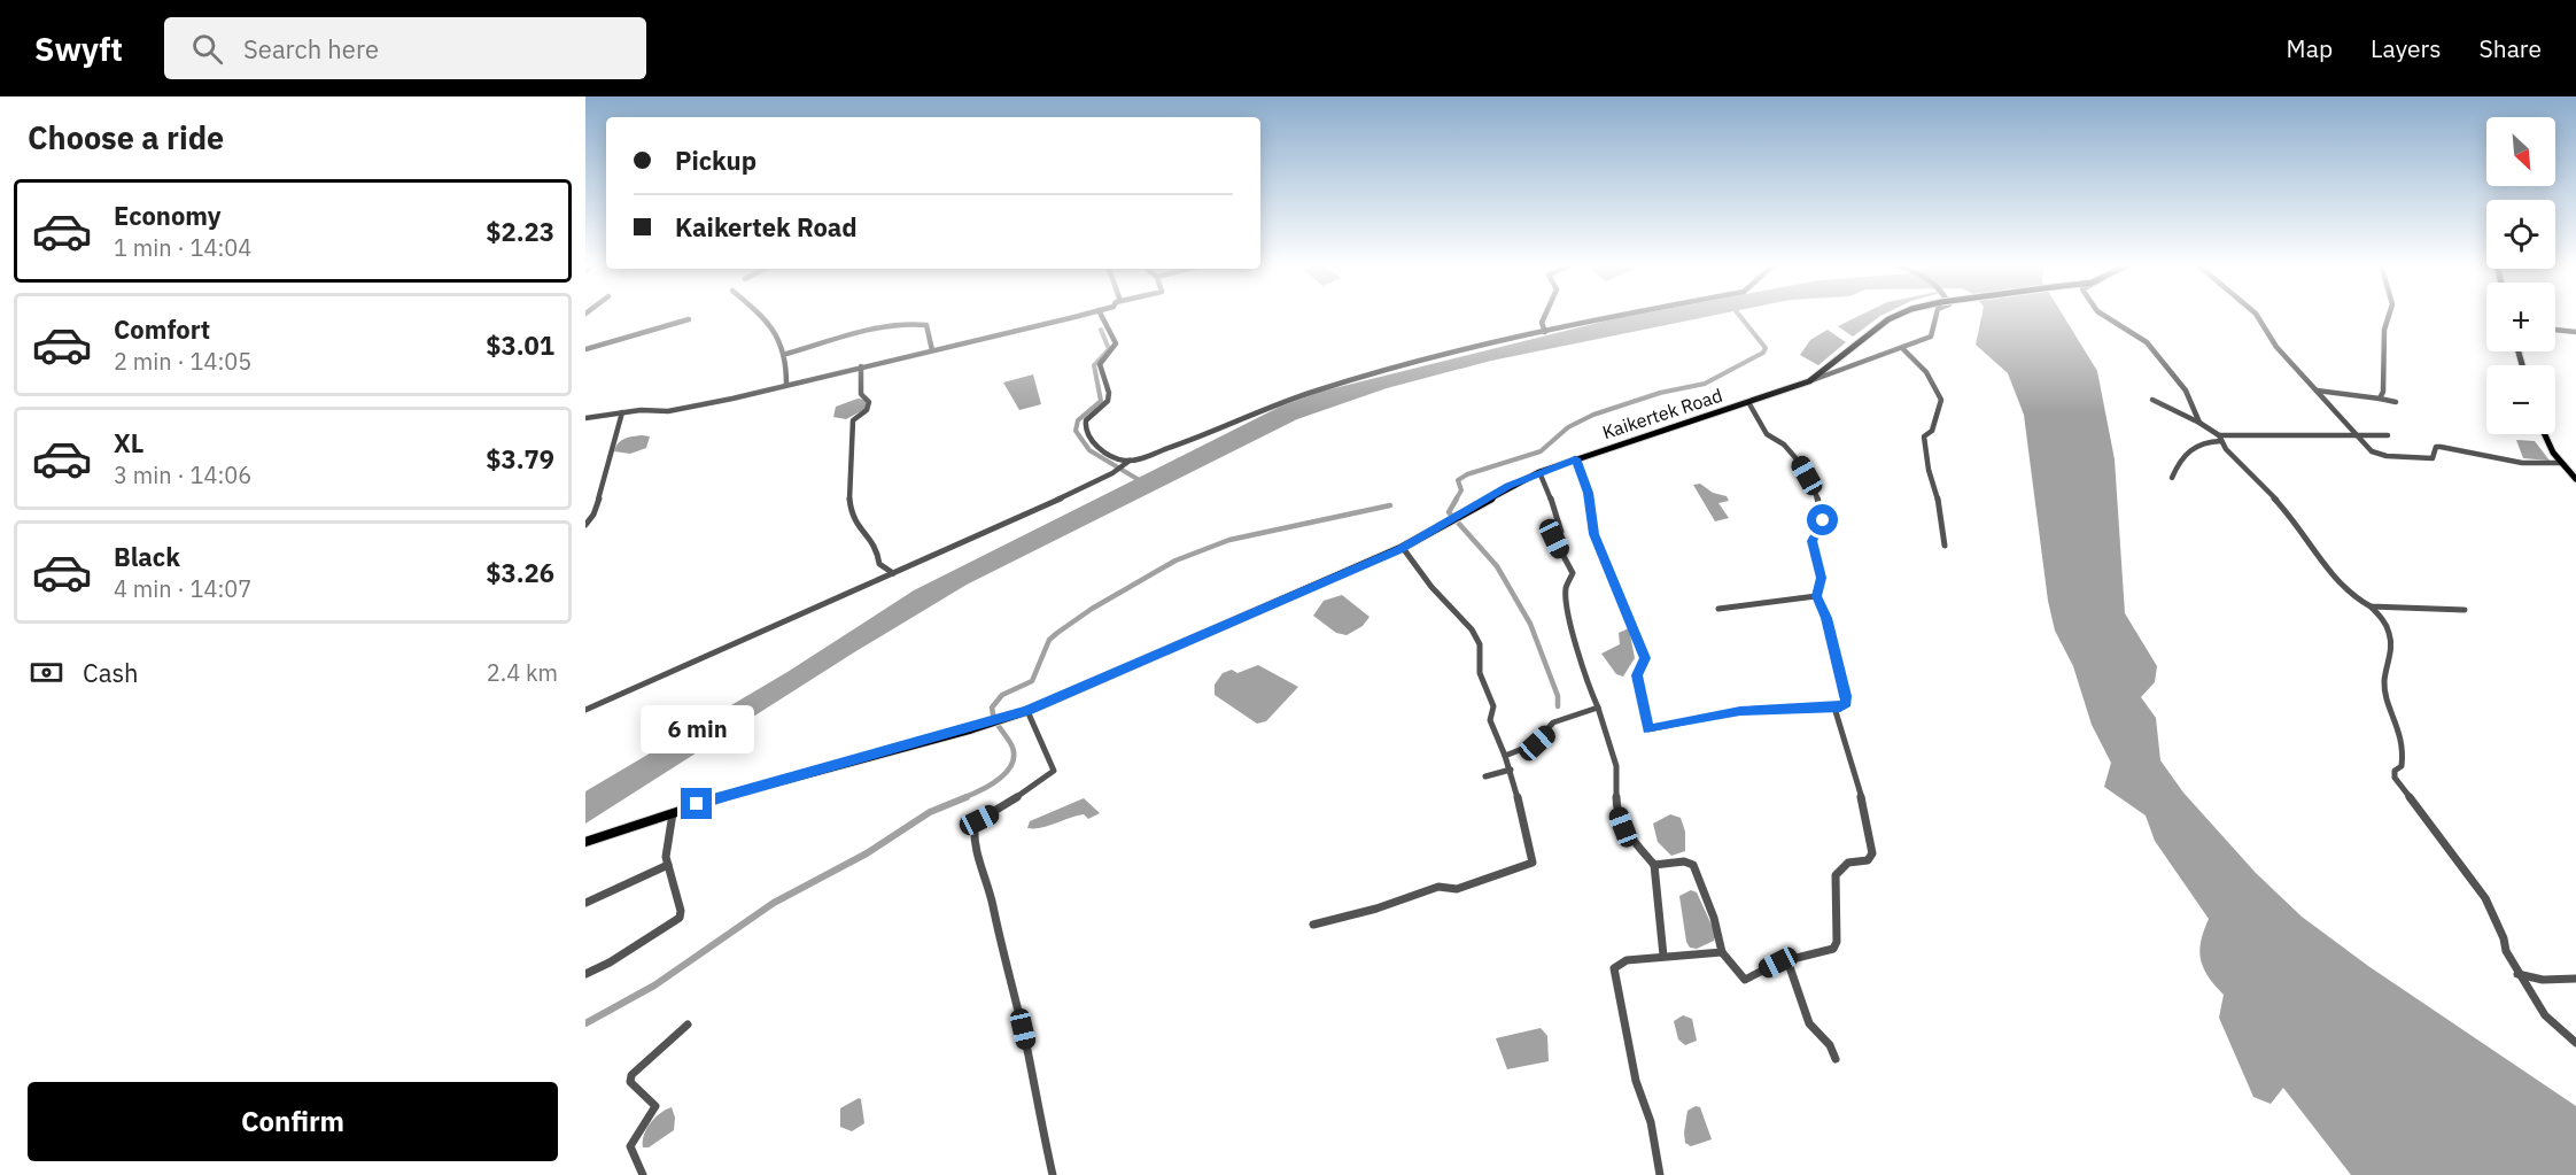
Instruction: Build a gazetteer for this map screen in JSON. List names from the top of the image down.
{
  "streets": {
    "main road": ["Kaikertek Road"]
  },
  "north": "bottom right",
  "page": {
    "header": "Swyft",
    "search": "Search here",
    "nav": ["Map", "Layers", "Share"],
    "heading": "Choose a ride",
    "map_buttons": ["+", "−"],
    "banner": ["Pickup", "Kaikertek Road"],
    "list": [
      {
        "name": "Economy",
        "note": "1 min · 14:04",
        "value": "$2.23"
      },
      {
        "name": "Comfort",
        "note": "2 min · 14:05",
        "value": "$3.01"
      },
      {
        "name": "XL",
        "note": "3 min · 14:06",
        "value": "$3.79"
      },
      {
        "name": "Black",
        "note": "4 min · 14:07",
        "value": "$3.26"
      }
    ],
    "pay": ["Cash", "2.4 km"],
    "bubble": "6 min",
    "buttons": "Confirm"
  }
}
